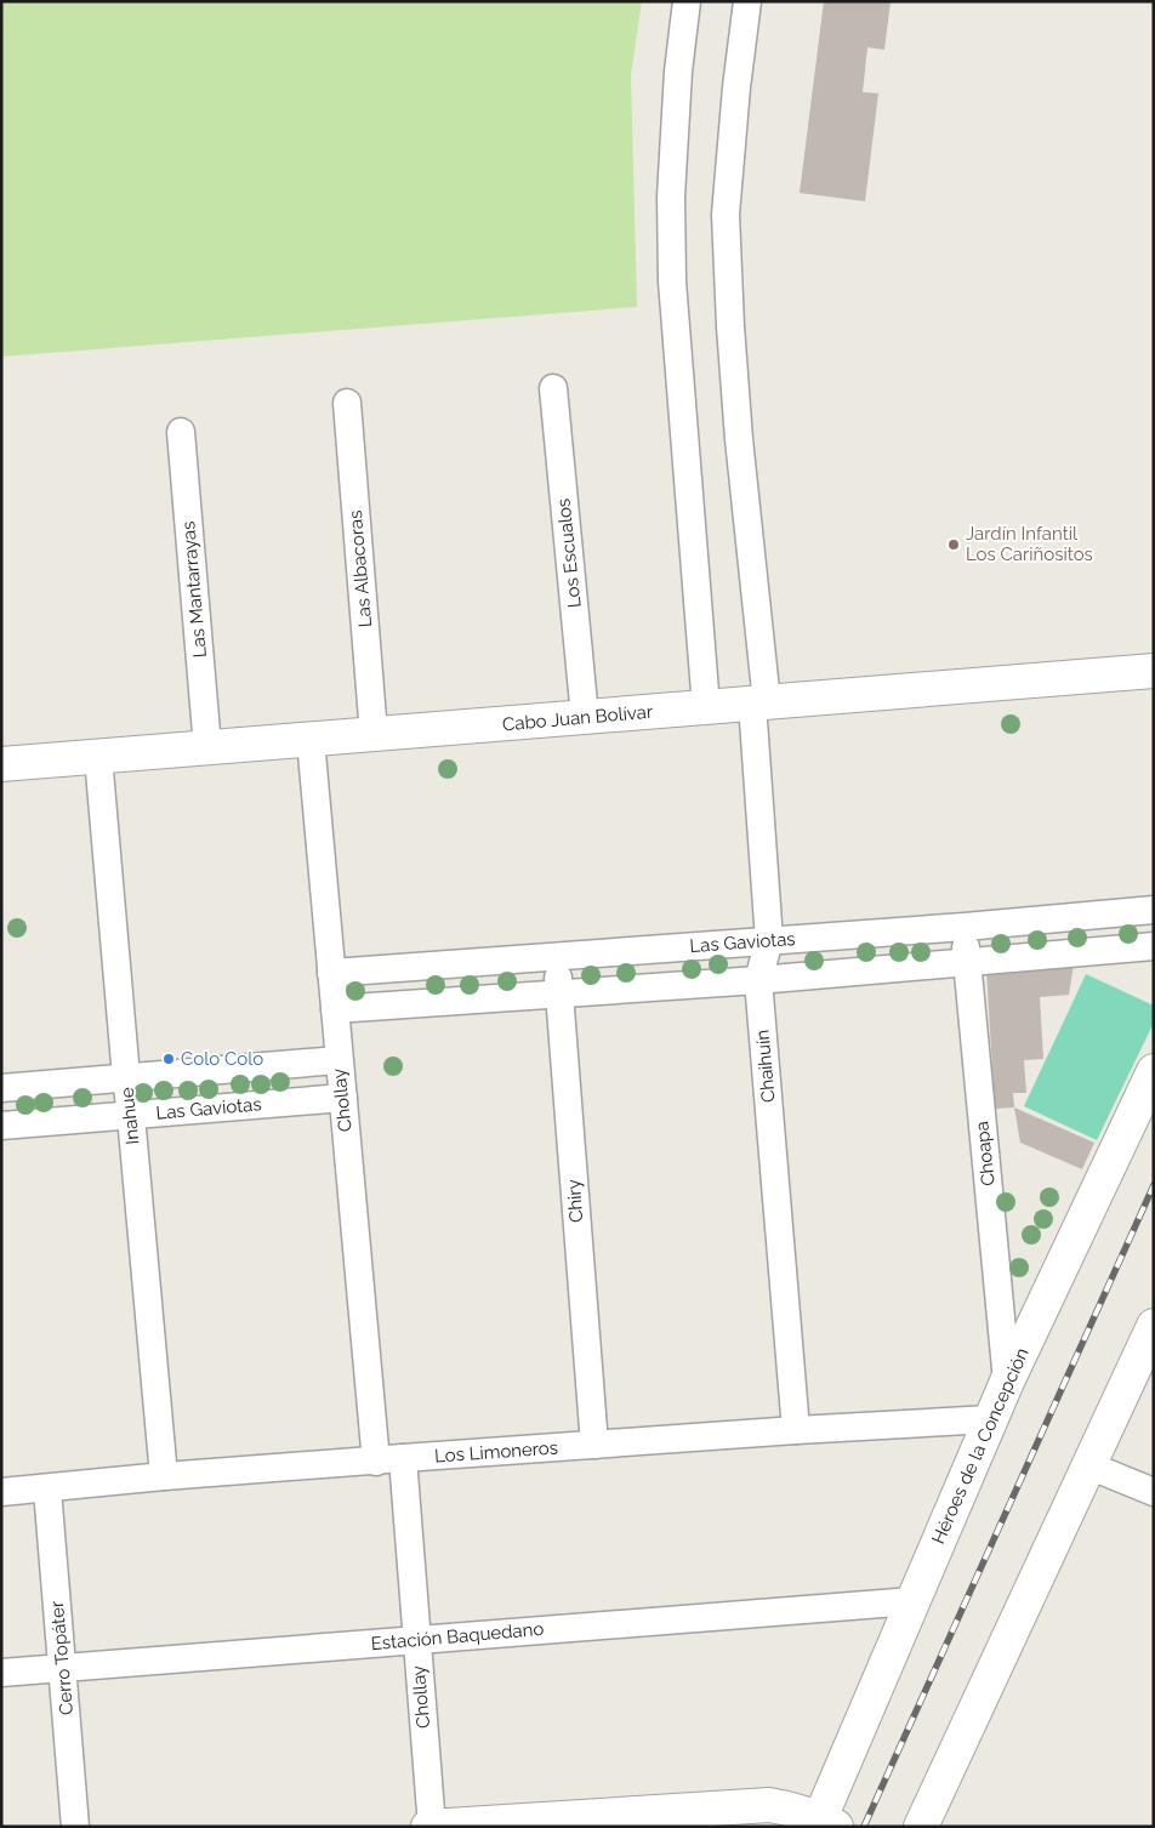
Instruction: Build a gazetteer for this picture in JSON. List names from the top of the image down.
{
  "streets": {
    "street": [
      "Los Escualos",
      "Las Albacoras",
      "Las Mantarrayas",
      "Cabo Juan Bolívar",
      "Las Gaviotas",
      "Chaihuín",
      "Chollay",
      "Inahue",
      "Choapa",
      "Chiry",
      "Héroes de la Concepción",
      "Los Limoneros",
      "Estación Baquedano",
      "Cerro Topáter"
    ]
  },
  "crossings": [
    ["Los Escualos", "Cabo Juan Bolívar"],
    ["Las Albacoras", "Cabo Juan Bolívar"],
    ["Las Mantarrayas", "Cabo Juan Bolívar"],
    ["Cabo Juan Bolívar", "Chaihuín"],
    ["Cabo Juan Bolívar", "Chollay"],
    ["Cabo Juan Bolívar", "Inahue"],
    ["Las Gaviotas", "Chaihuín"],
    ["Las Gaviotas", "Chollay"],
    ["Las Gaviotas", "Inahue"],
    ["Las Gaviotas", "Choapa"],
    ["Las Gaviotas", "Chiry"],
    ["Chaihuín", "Los Limoneros"],
    ["Chollay", "Los Limoneros"],
    ["Chollay", "Estación Baquedano"],
    ["Inahue", "Los Limoneros"],
    ["Choapa", "Héroes de la Concepción"],
    ["Chiry", "Los Limoneros"],
    ["Héroes de la Concepción", "Los Limoneros"],
    ["Héroes de la Concepción", "Estación Baquedano"],
    ["Los Limoneros", "Cerro Topáter"],
    ["Estación Baquedano", "Cerro Topáter"]
  ],
  "places": ["Jardín Infantil Los Cariñositos", "Colo Colo"]
}
